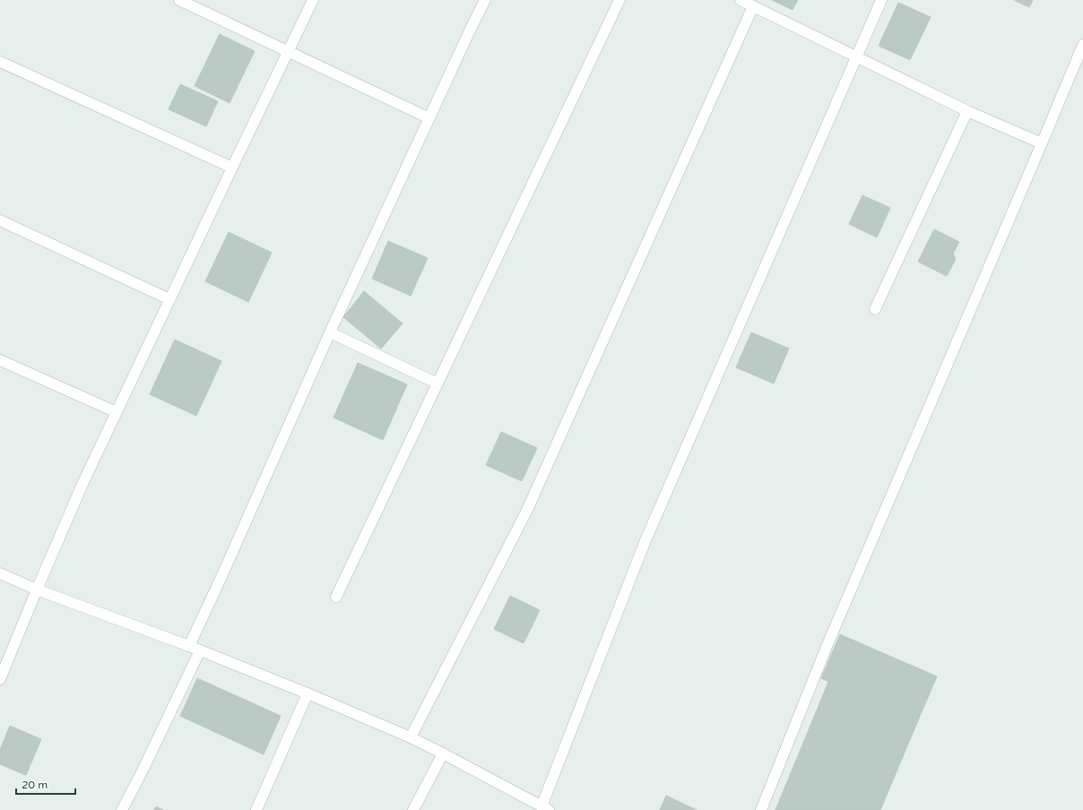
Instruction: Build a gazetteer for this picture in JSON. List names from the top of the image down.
{
  "scale_bar": "20 m"
}
